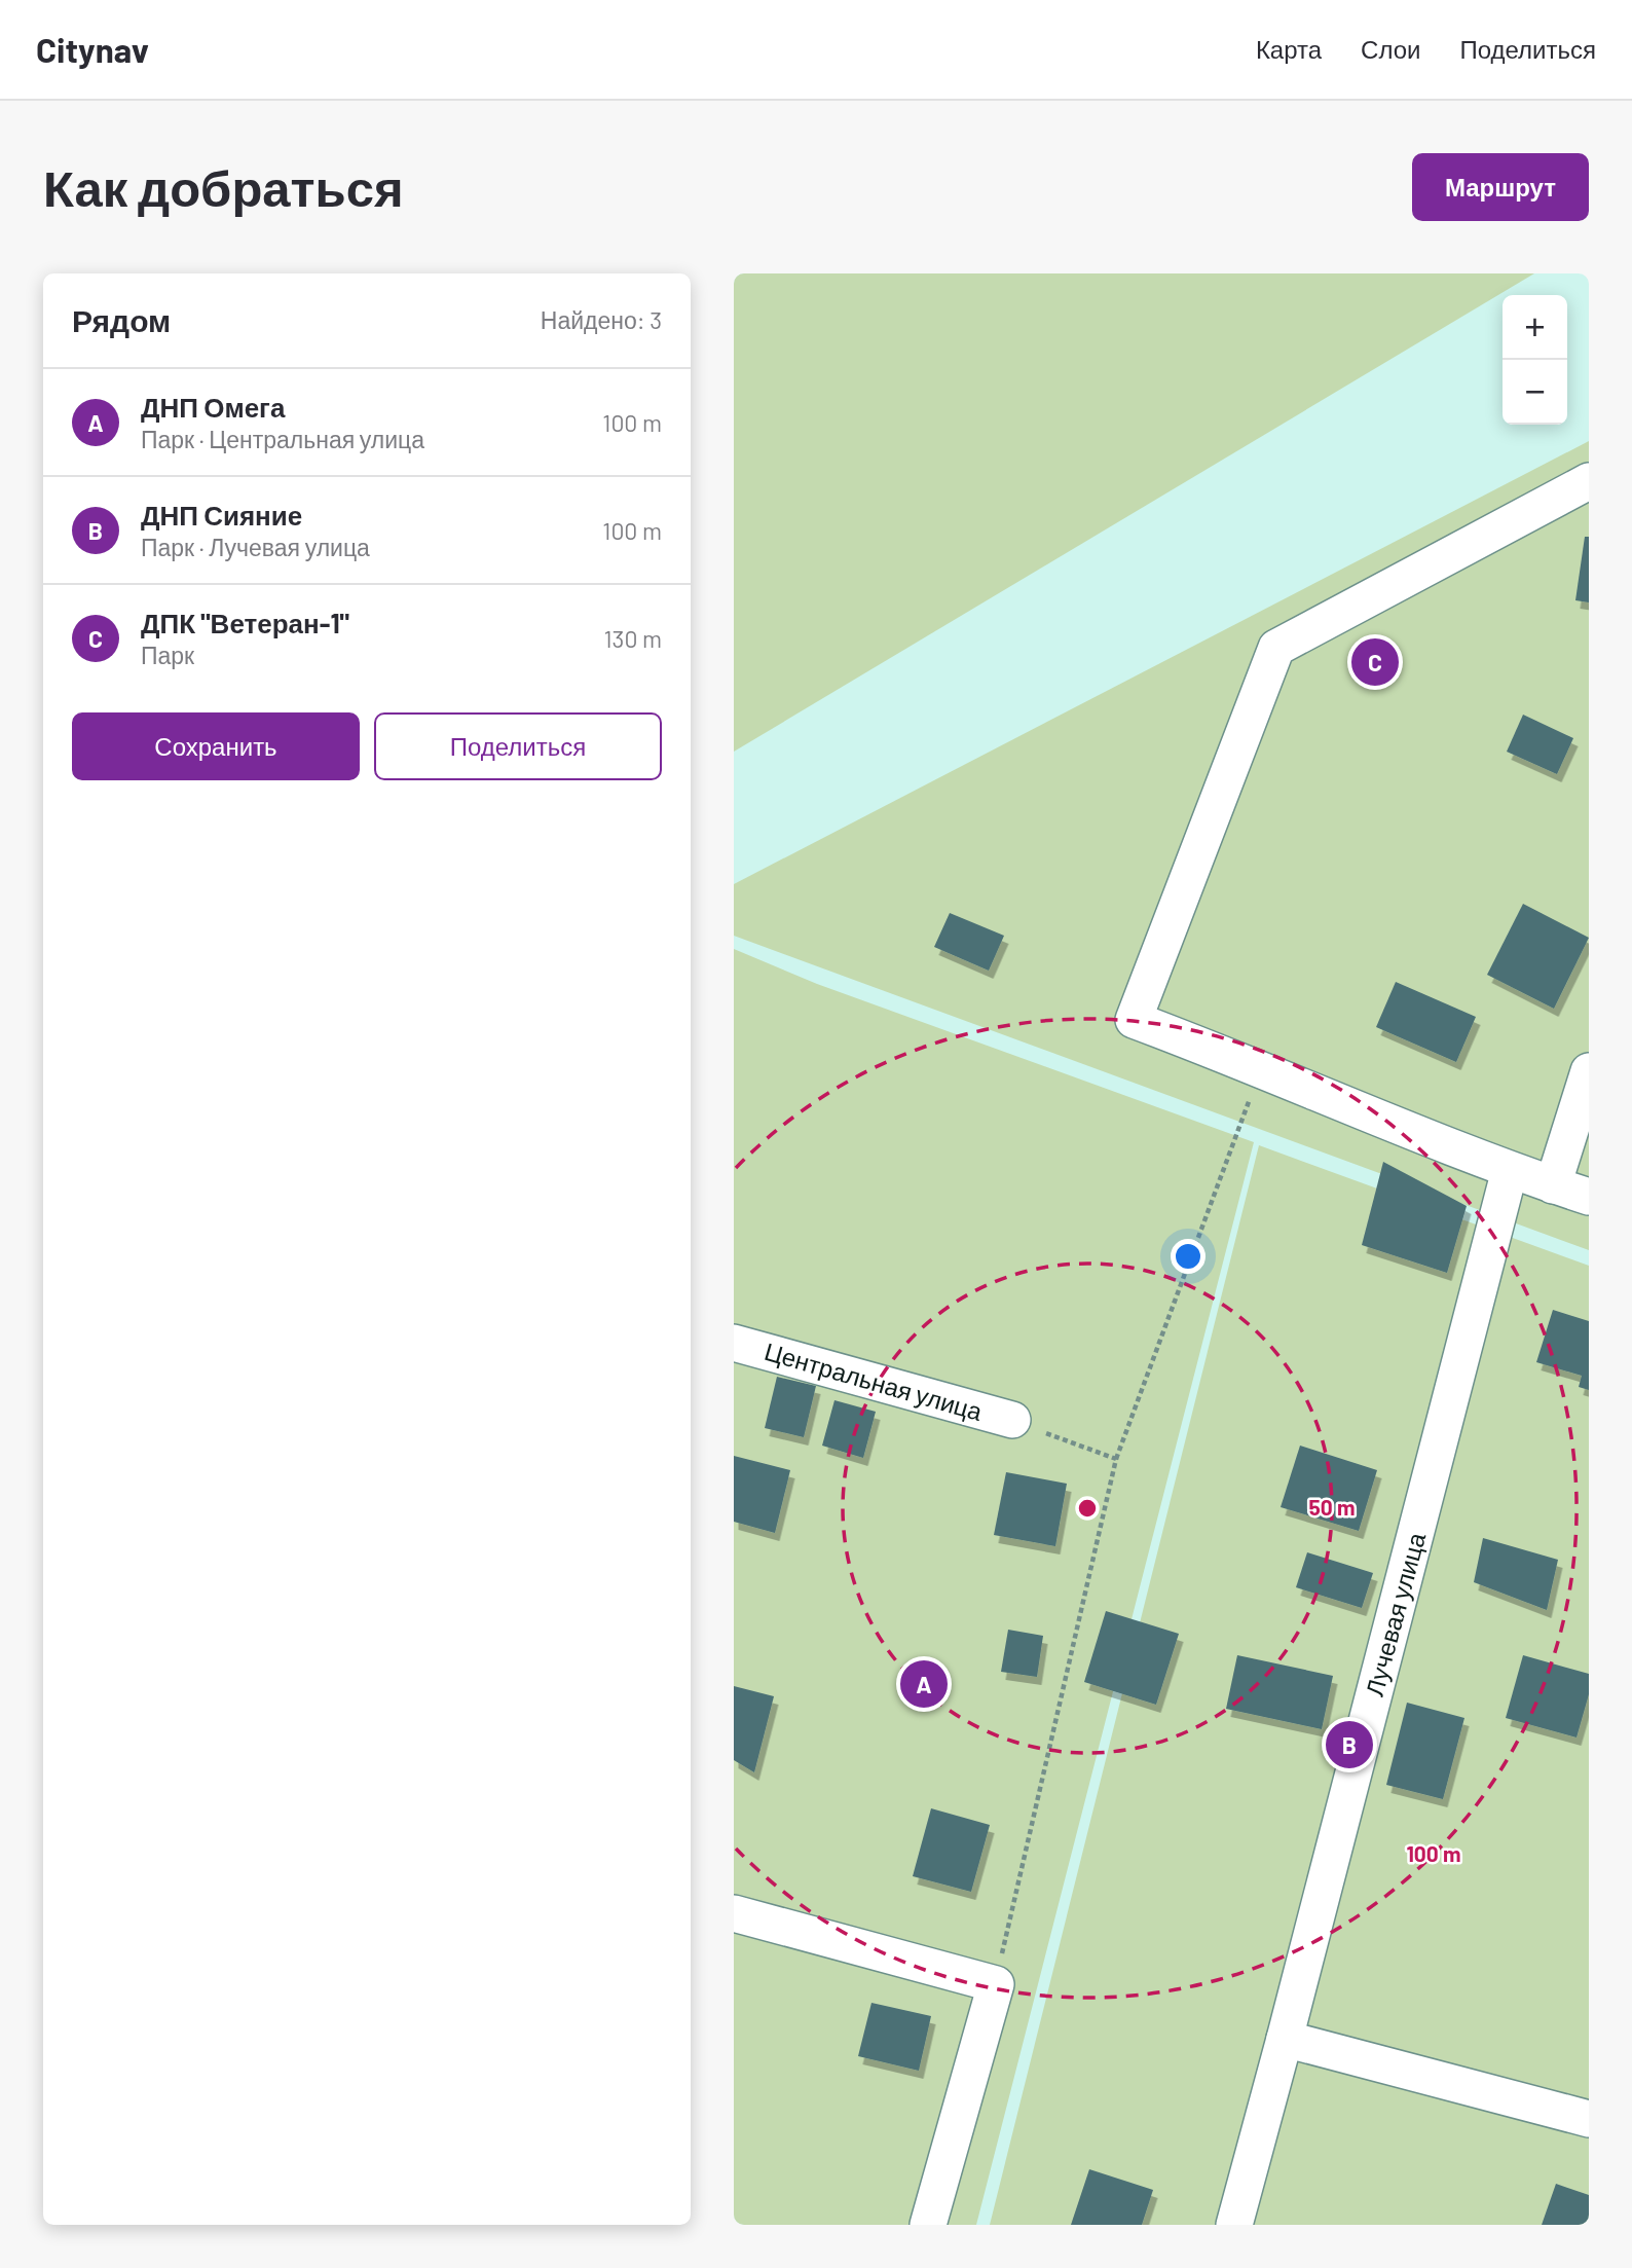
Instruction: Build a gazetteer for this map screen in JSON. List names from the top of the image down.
{
  "streets": {
    "street": ["Центральная улица", "Лучевая улица"]
  },
  "page": {
    "header": "Citynav",
    "nav": ["Карта", "Слои", "Поделиться"],
    "buttons": [
      "Маршрут",
      ["Сохранить", "Поделиться"]
    ],
    "title": "Как добраться",
    "heading": ["Рядом", "Найдено: 3"],
    "map_buttons": ["+", "−"],
    "list": [
      {
        "mark": "A",
        "name": "ДНП Омега",
        "note": "Парк · Центральная улица",
        "value": "100 m"
      },
      {
        "mark": "B",
        "name": "ДНП Сияние",
        "note": "Парк · Лучевая улица",
        "value": "100 m"
      },
      {
        "mark": "C",
        "name": "ДПК \"Ветеран-1\"",
        "note": "Парк",
        "value": "130 m"
      }
    ],
    "pins": ["C", "A", "B"]
  },
  "rings": ["50 m", "100 m"]
}
